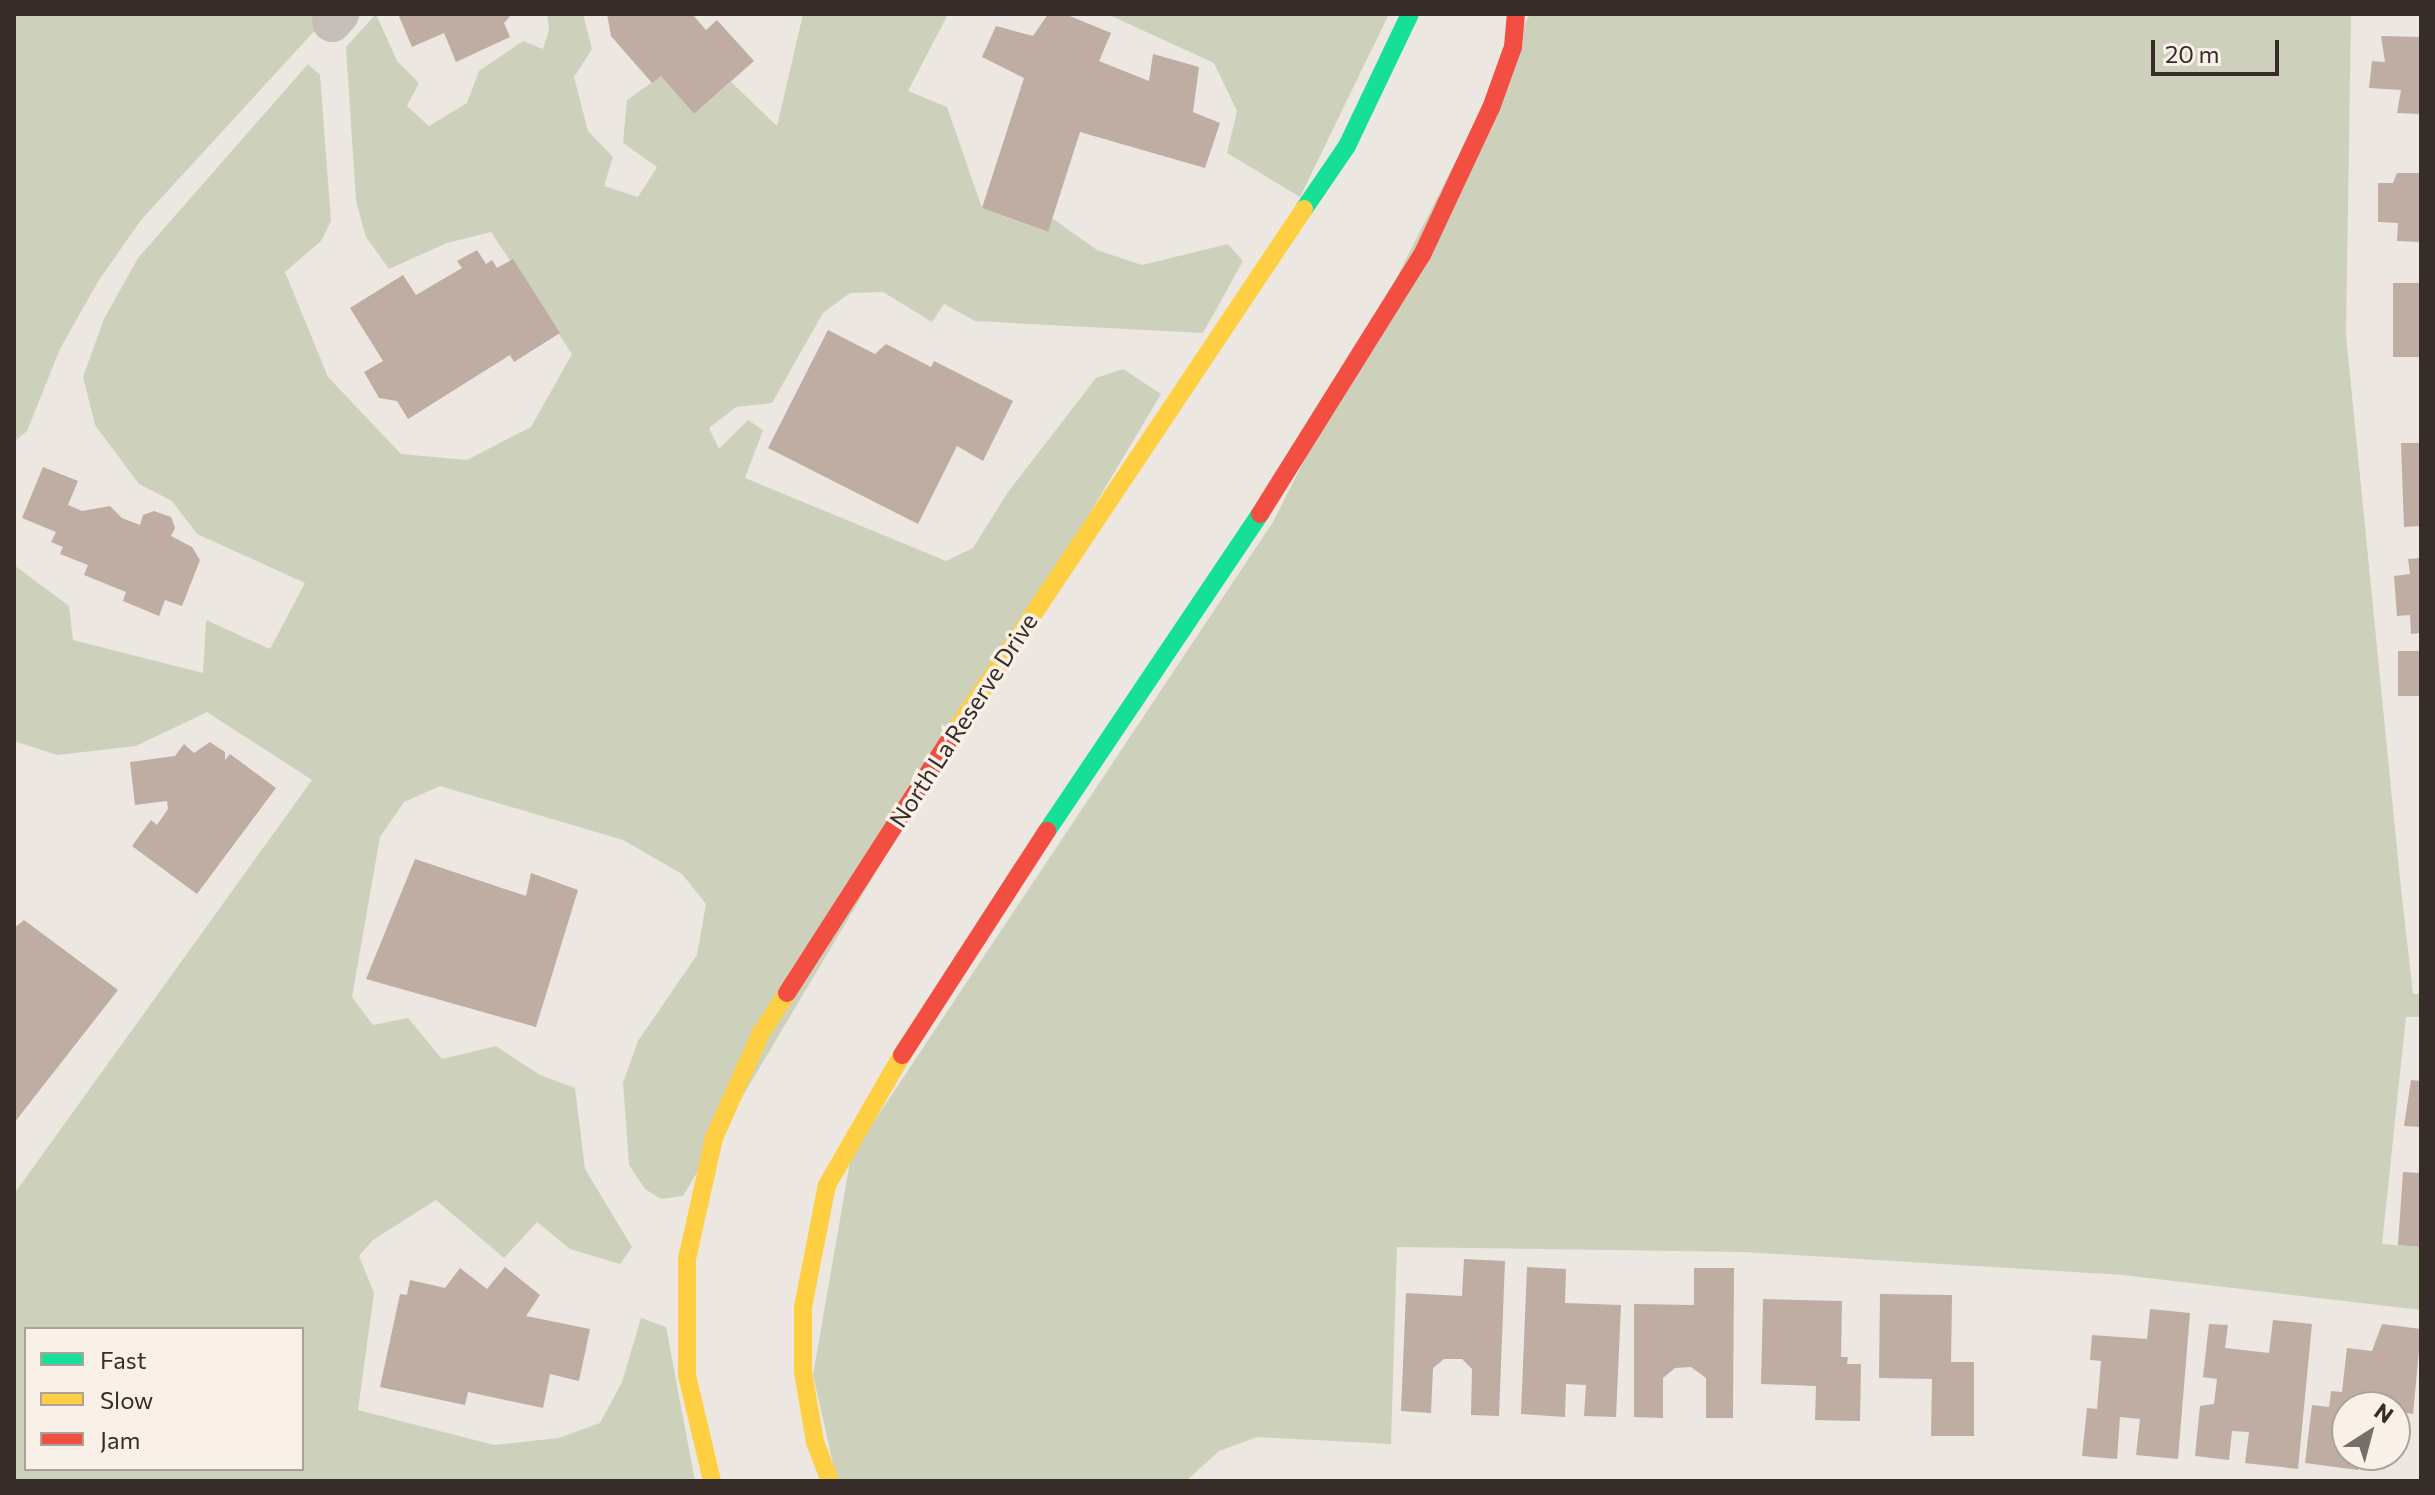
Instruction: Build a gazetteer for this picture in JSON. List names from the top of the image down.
{
  "streets": {
    "street": ["North La Reserve Drive"]
  },
  "legend": ["Fast", "Slow", "Jam"],
  "scale_bar": "20 m",
  "north": "top right"
}
